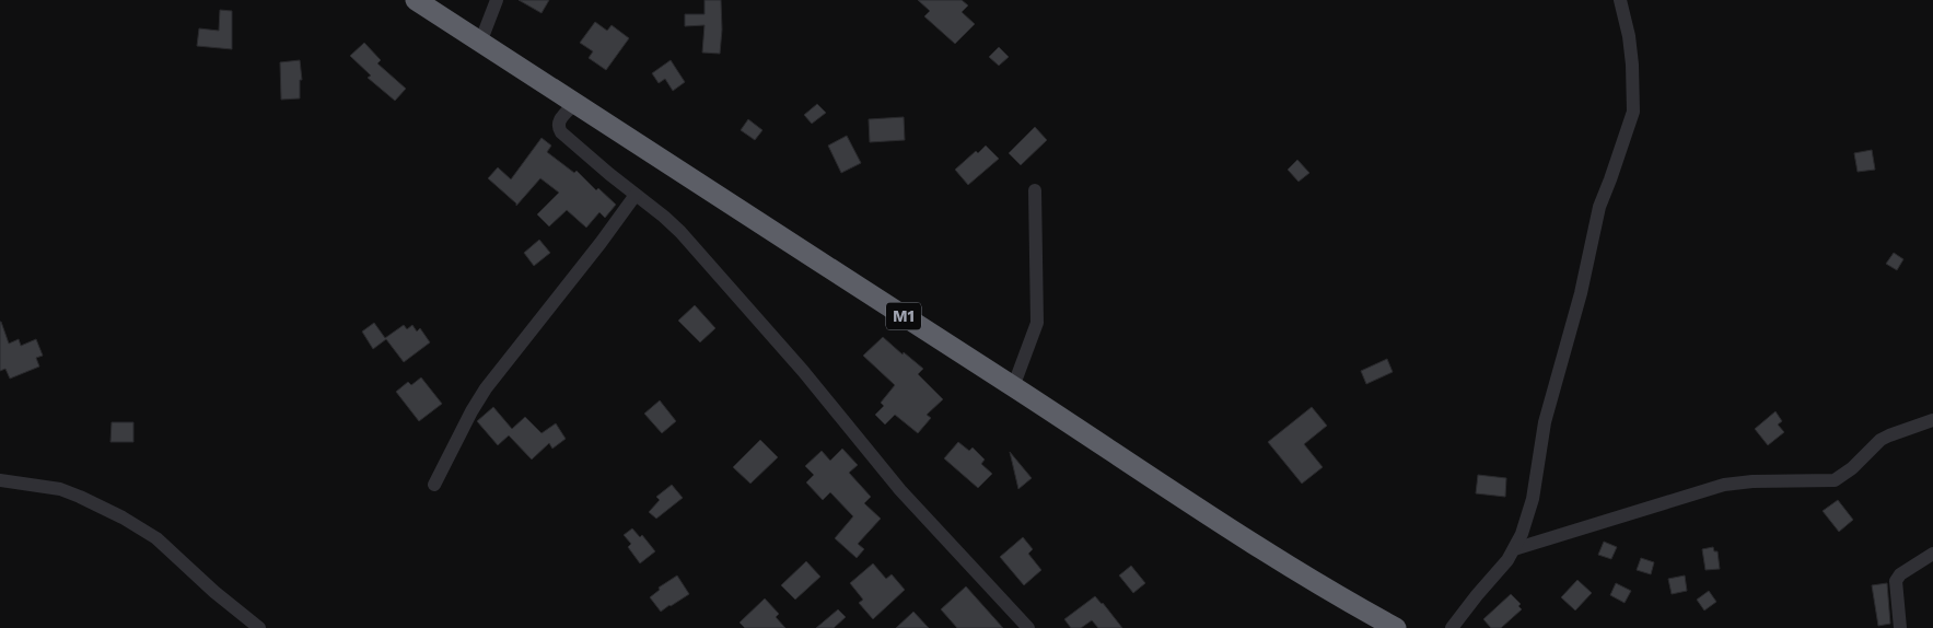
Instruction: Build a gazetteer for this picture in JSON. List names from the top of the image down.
{
  "streets": {
    "highway": ["M1"]
  }
}
